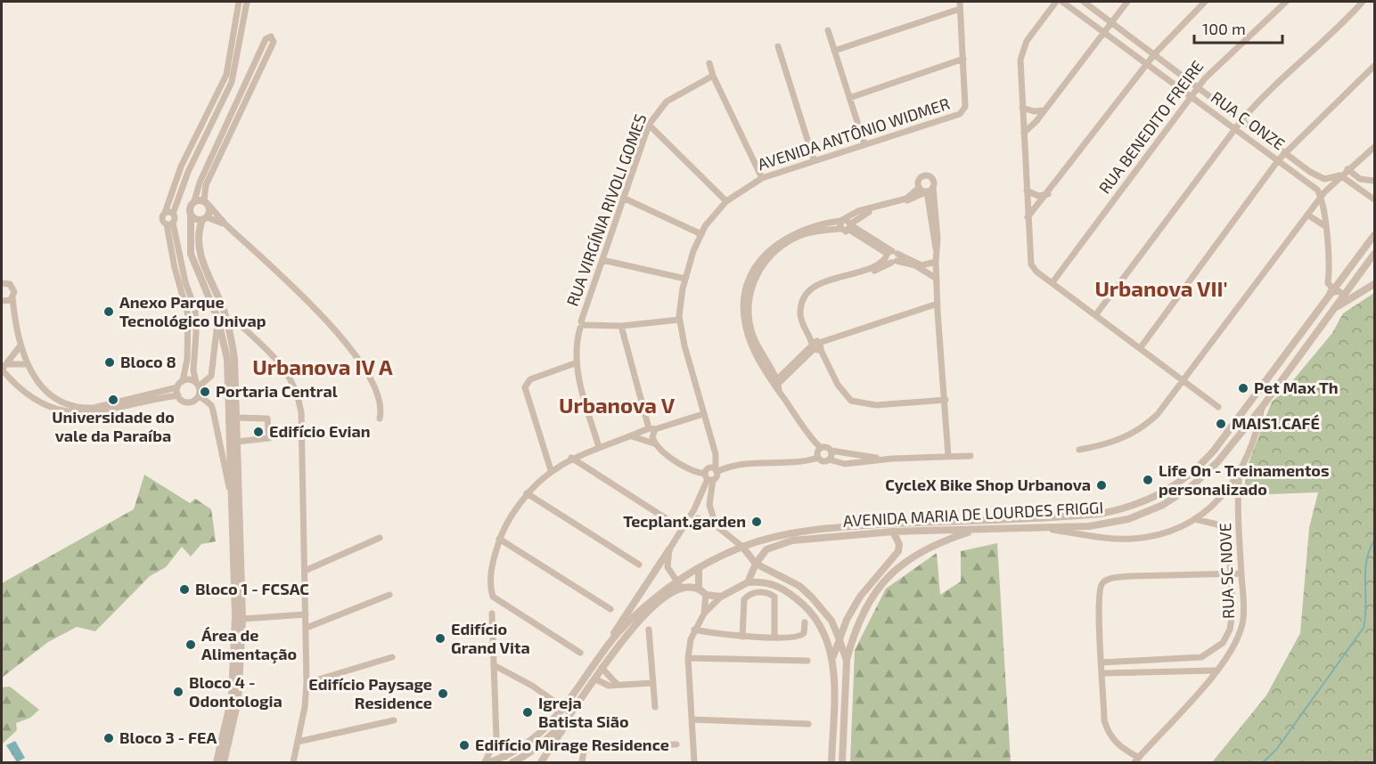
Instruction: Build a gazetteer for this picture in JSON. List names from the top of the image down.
{
  "streets": {
    "street": [
      "RUA C ONZE",
      "RUA BENEDITO FREIRE",
      "AVENIDA ANTÔNIO WIDMER",
      "RUA VIRGÍNIA RIVOLI GOMES",
      "AVENIDA MARIA DE LOURDES FRIGGI",
      "RUA SC NOVE"
    ]
  },
  "crossings": [
    ["RUA C ONZE", "RUA BENEDITO FREIRE"]
  ],
  "districts": ["Urbanova VII'", "Urbanova IV A", "Urbanova V"],
  "places": [
    "Anexo Parque Tecnológico Univap",
    "Bloco 8",
    "Pet Max Th",
    "Portaria Central",
    "Universidade do vale da Paraíba",
    "MAIS1.CAFÉ",
    "Edifício Evian",
    "Life On - Treinamentos personalizado",
    "CycleX Bike Shop Urbanova",
    "Tecplant.garden",
    "Bloco 1 - FCSAC",
    "Edifício Grand Vita",
    "Área de Alimentação",
    "Bloco 4 - Odontologia",
    "Edifício Paysage Residence",
    "Igreja Batista Sião",
    "Bloco 3 - FEA",
    "Edifício Mirage Residence"
  ],
  "scale_bar": "100 m"
}
